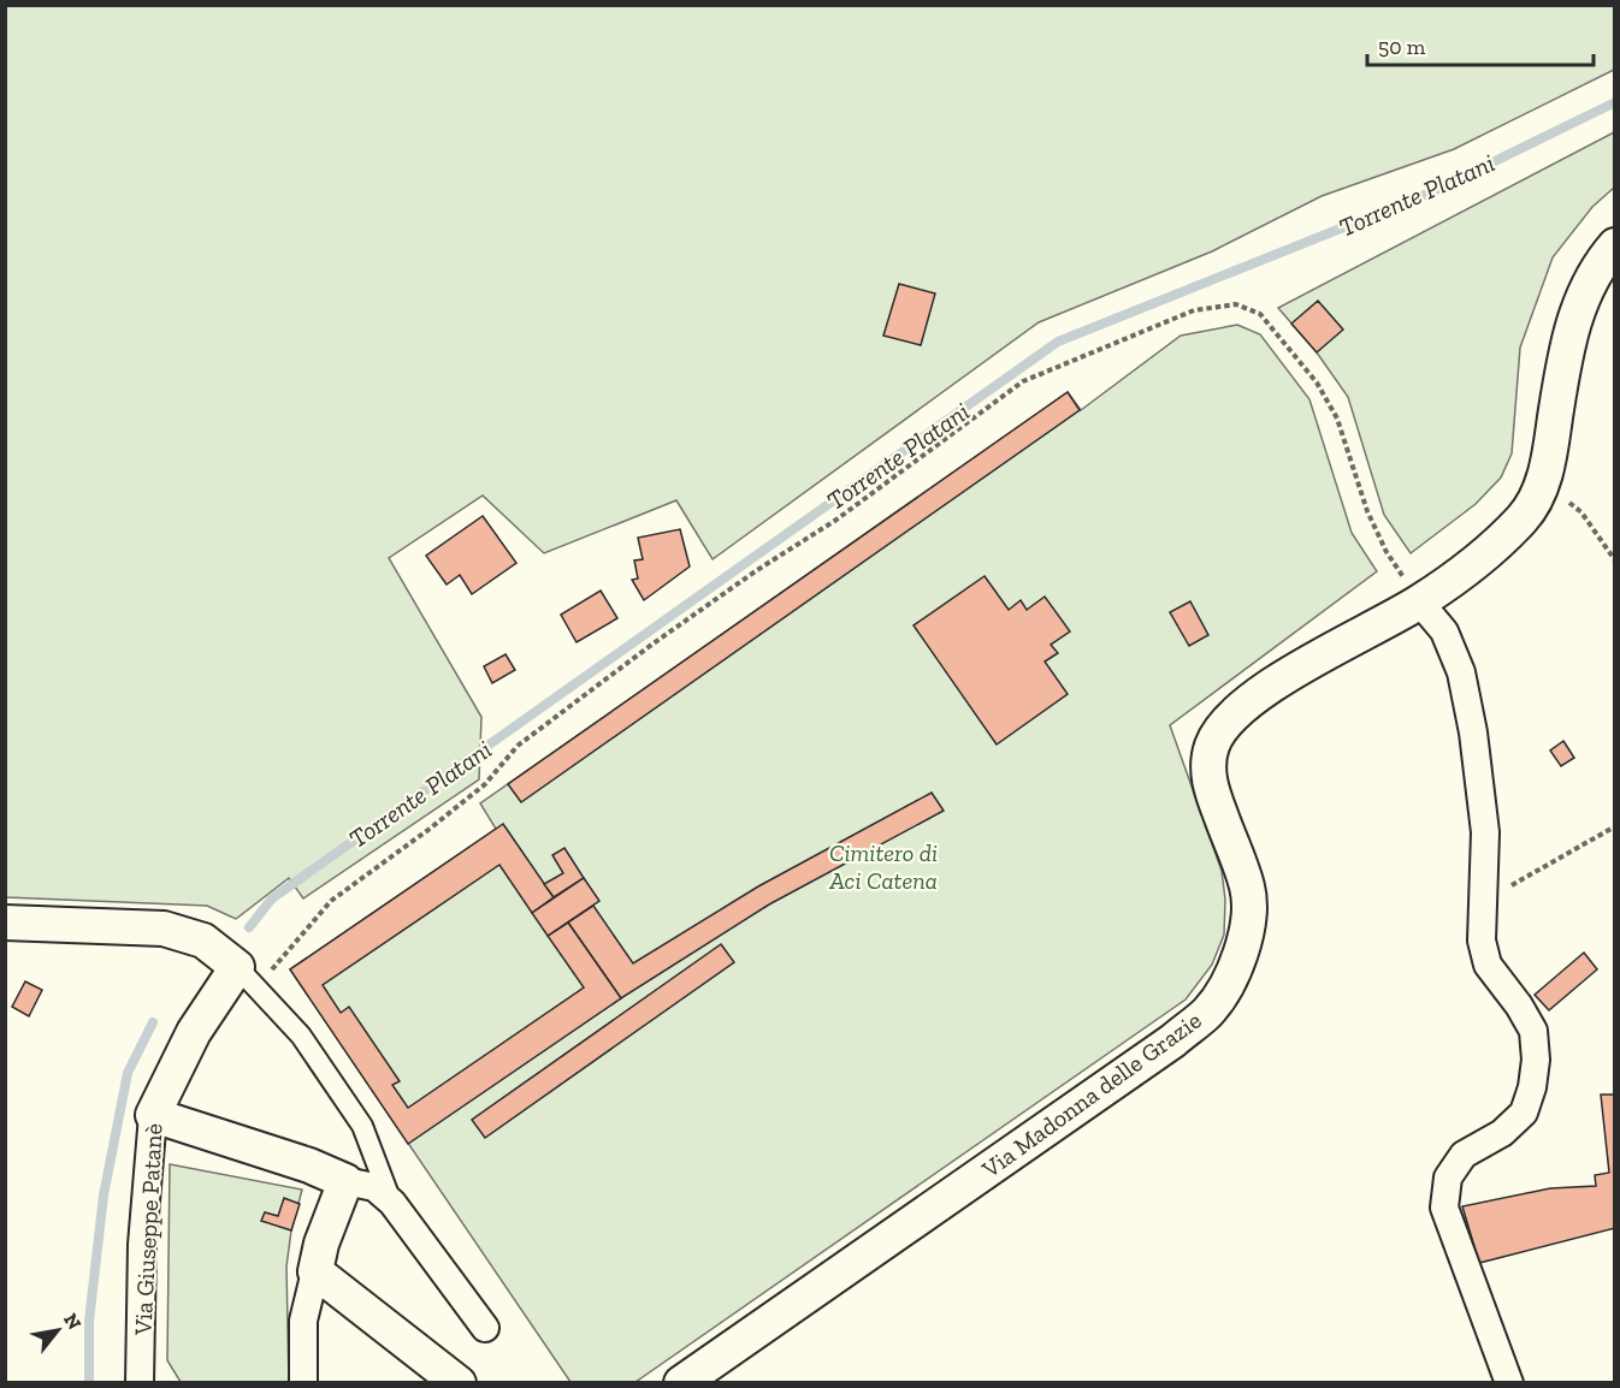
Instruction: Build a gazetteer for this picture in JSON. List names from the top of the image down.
{
  "streets": {
    "street": ["Via Madonna delle Grazie", "Via Giuseppe Patanè"]
  },
  "water": ["Torrente Platani"],
  "parks": ["Cimitero di Aci Catena"],
  "scale_bar": "50 m",
  "north": "top right"
}
